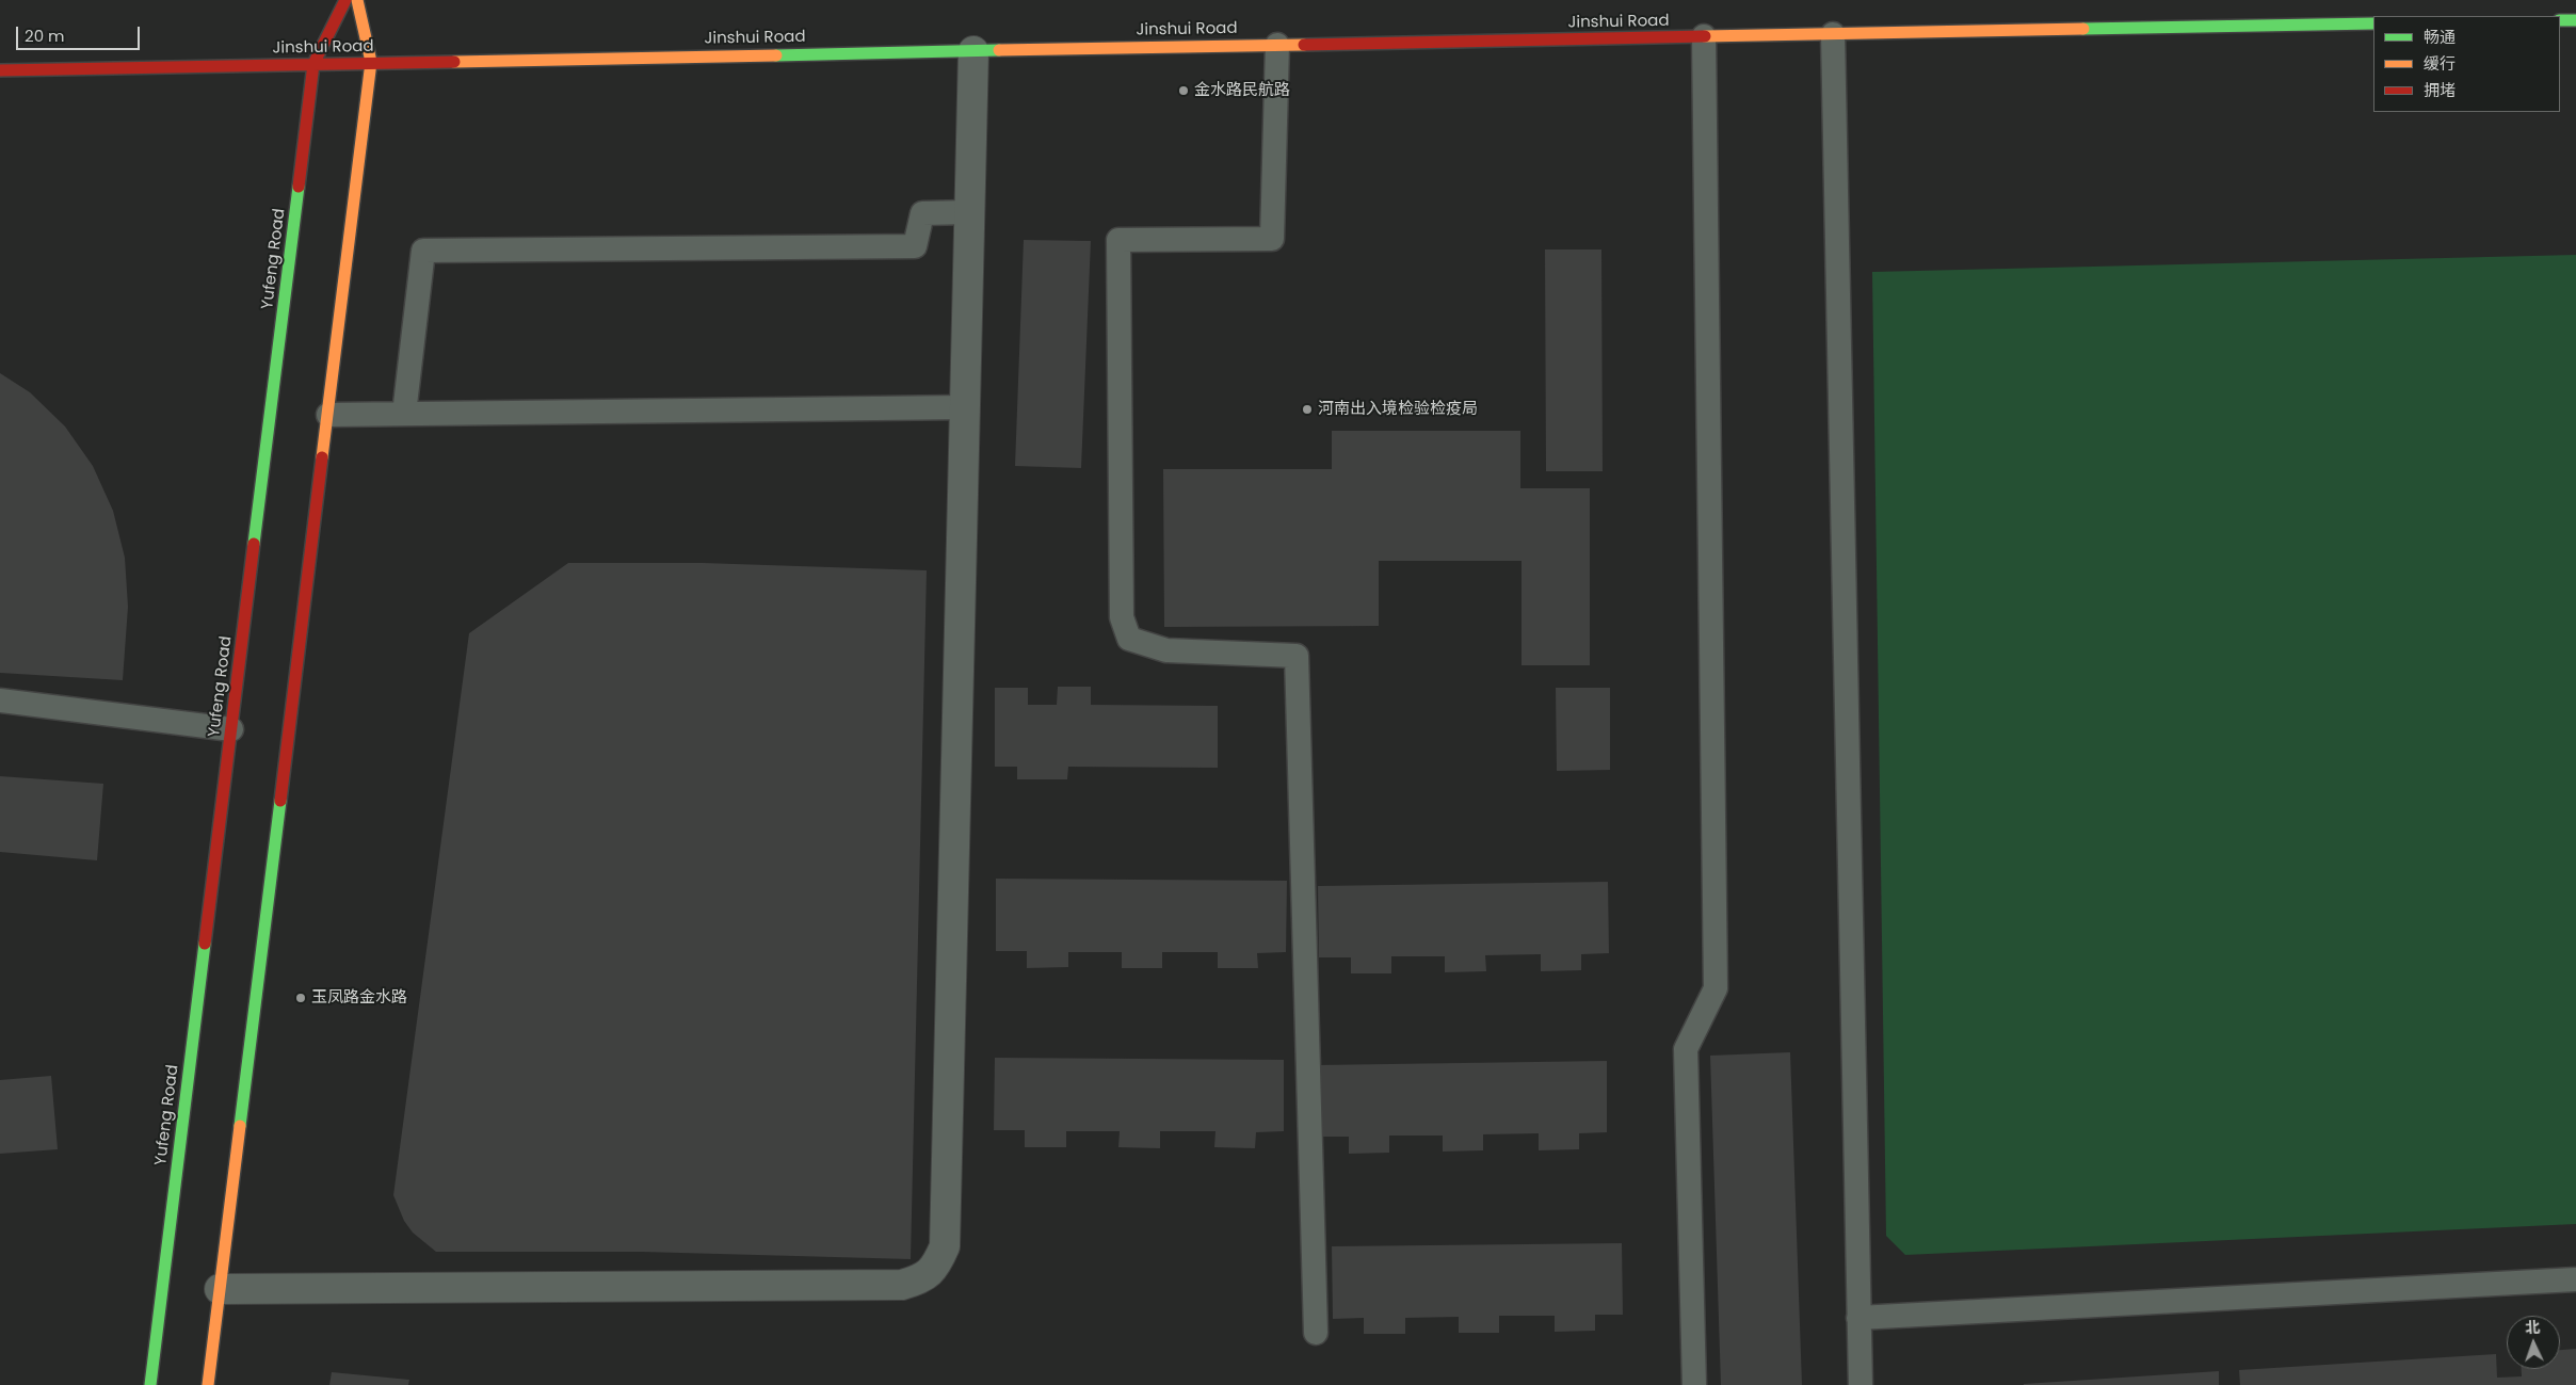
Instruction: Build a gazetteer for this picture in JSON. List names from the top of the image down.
{
  "streets": {
    "street": ["Jinshui Road", "Yufeng Road"]
  },
  "crossings": [
    ["Jinshui Road", "Yufeng Road"]
  ],
  "places": ["金水路民航路", "河南出入境检验检疫局", "玉凤路金水路"],
  "legend": ["畅通", "缓行", "拥堵"],
  "scale_bar": "20 m",
  "north": "top"
}
